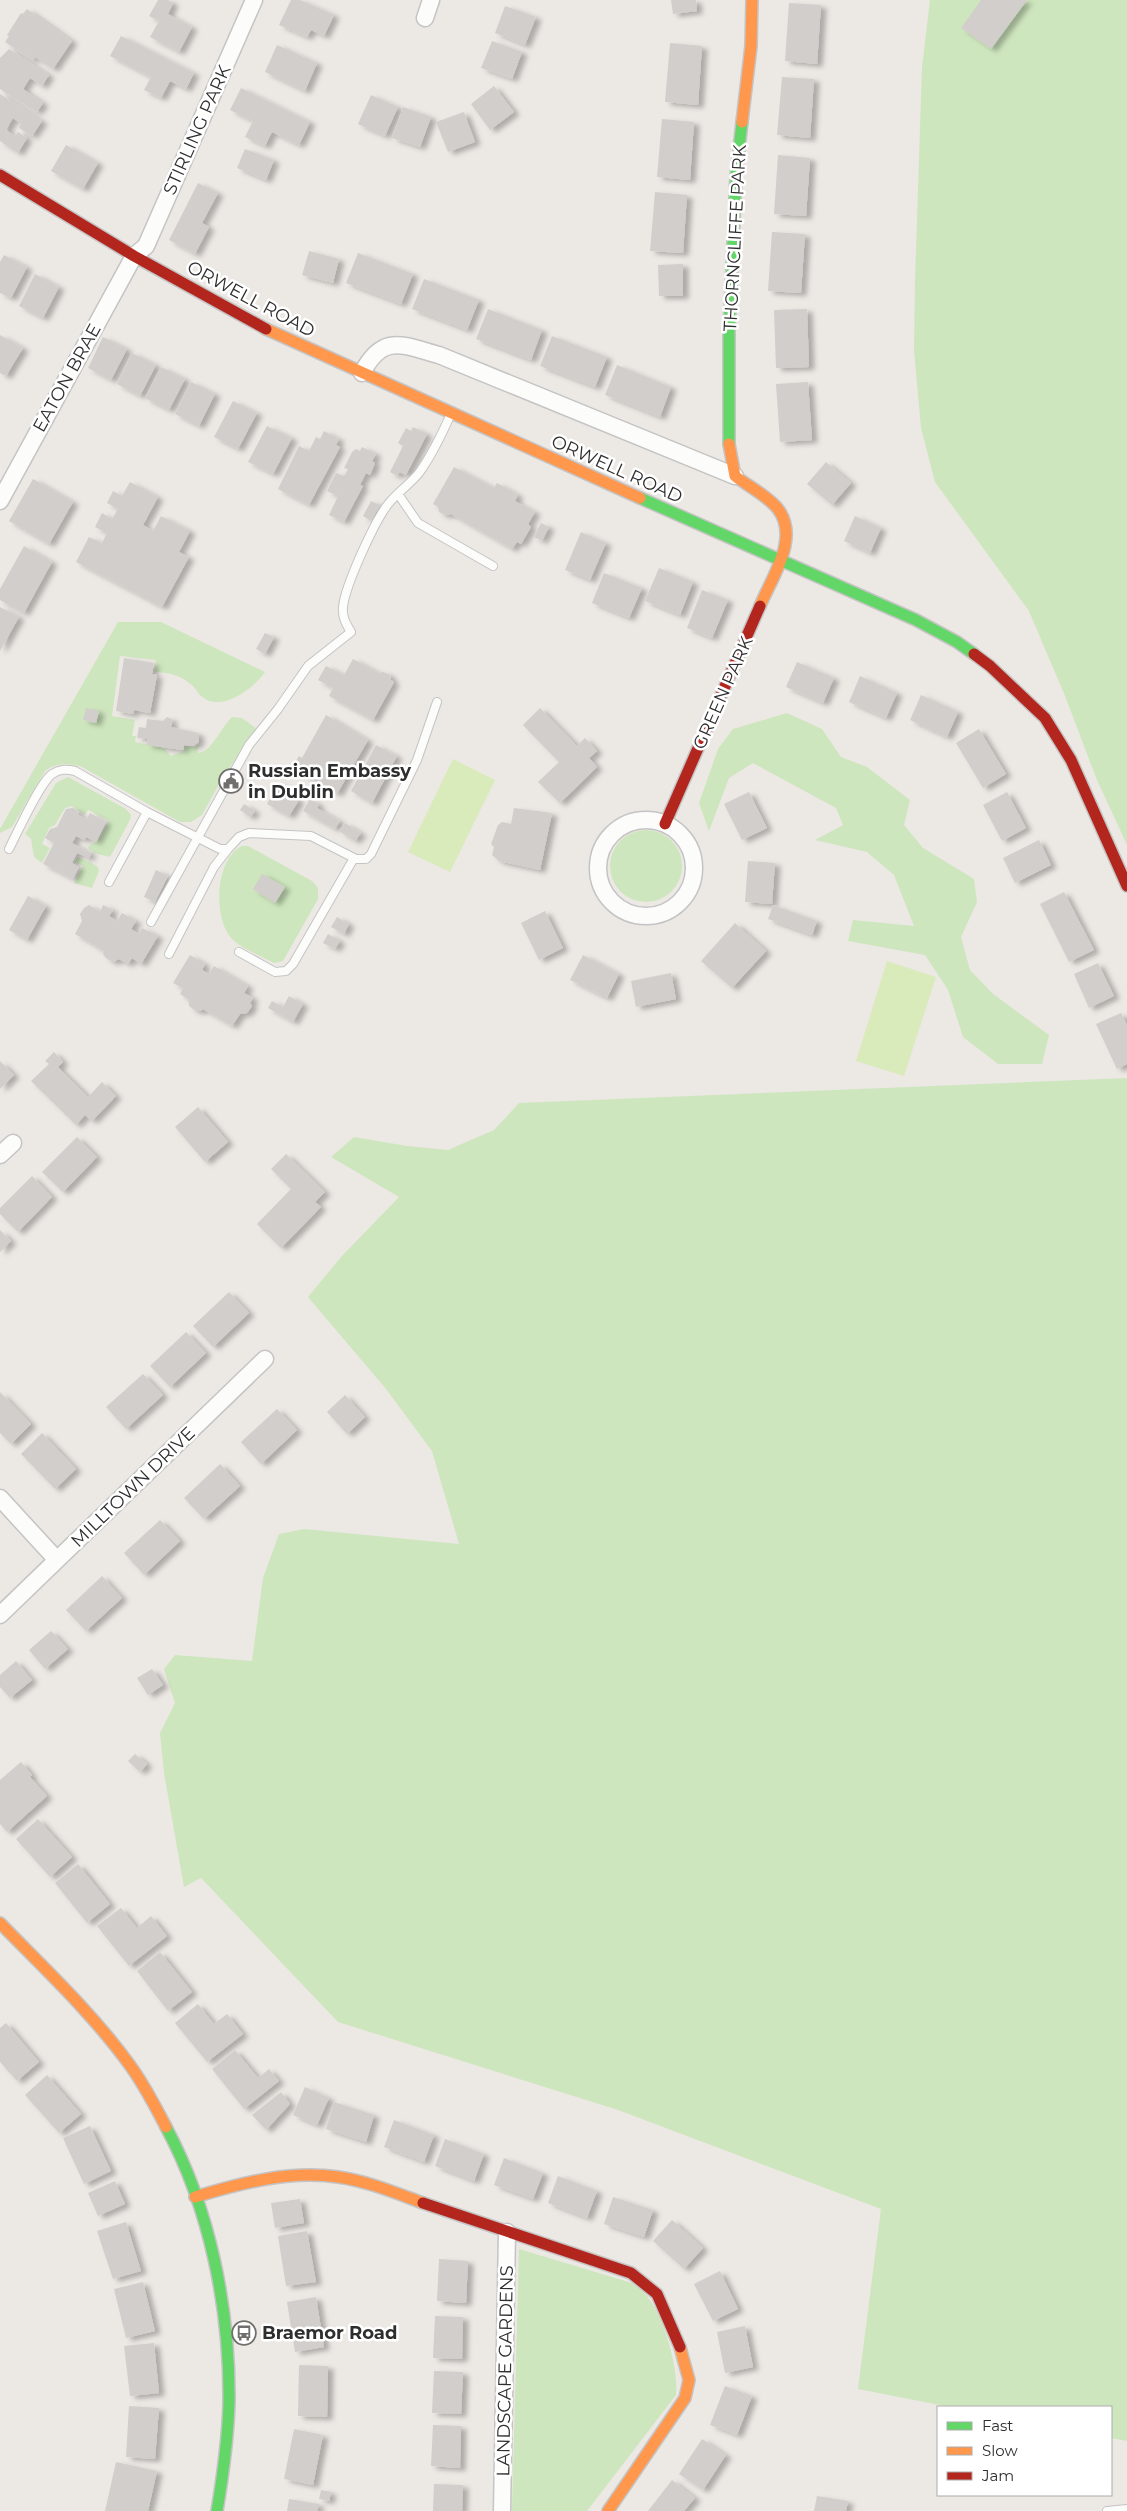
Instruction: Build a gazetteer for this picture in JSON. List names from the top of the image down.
{
  "streets": {
    "street": [
      "STIRLING PARK",
      "THORNCLIFFE PARK",
      "ORWELL ROAD",
      "EATON BRAE",
      "GREEN PARK",
      "MILLTOWN DRIVE",
      "LANDSCAPE GARDENS"
    ]
  },
  "crossings": [
    ["STIRLING PARK", "ORWELL ROAD"],
    ["STIRLING PARK", "EATON BRAE"],
    ["ORWELL ROAD", "EATON BRAE"],
    ["ORWELL ROAD", "GREEN PARK"]
  ],
  "places": {
    "public building": ["Russian Embassy in Dublin"],
    "bus stop": ["Braemor Road"]
  },
  "legend": ["Fast", "Slow", "Jam"]
}
